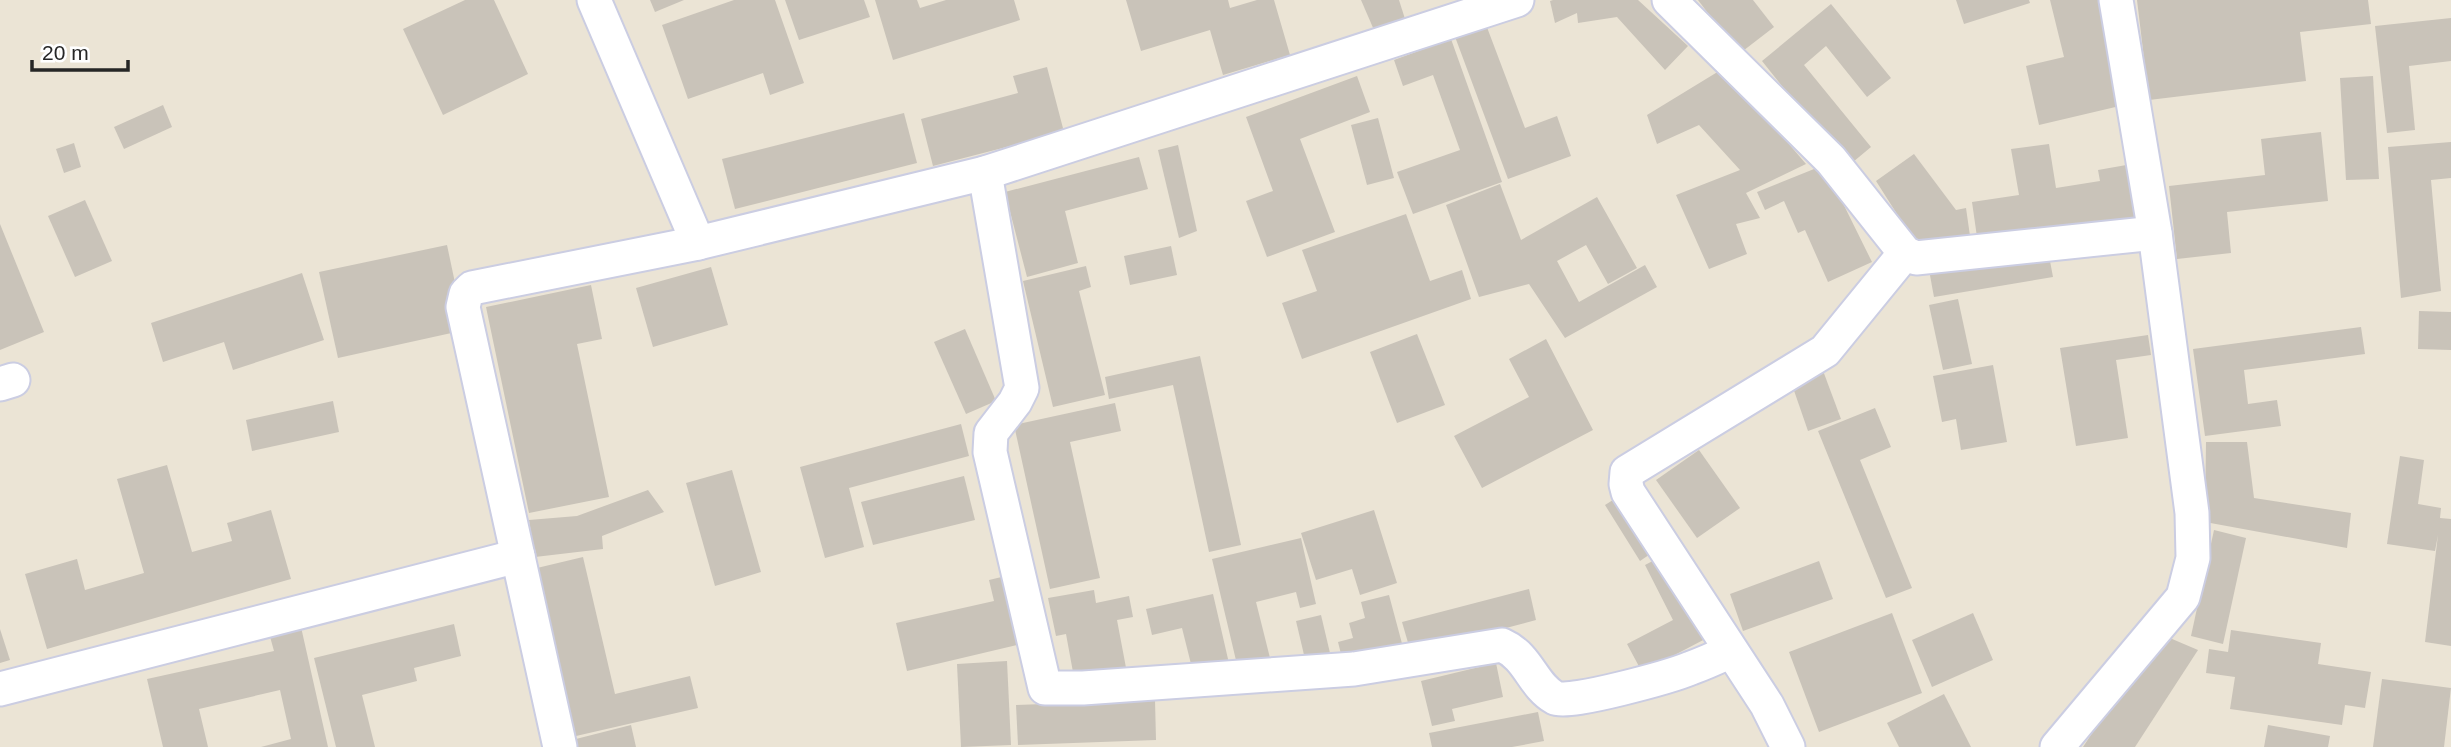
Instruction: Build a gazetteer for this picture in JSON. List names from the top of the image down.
{
  "scale_bar": "20 m"
}
